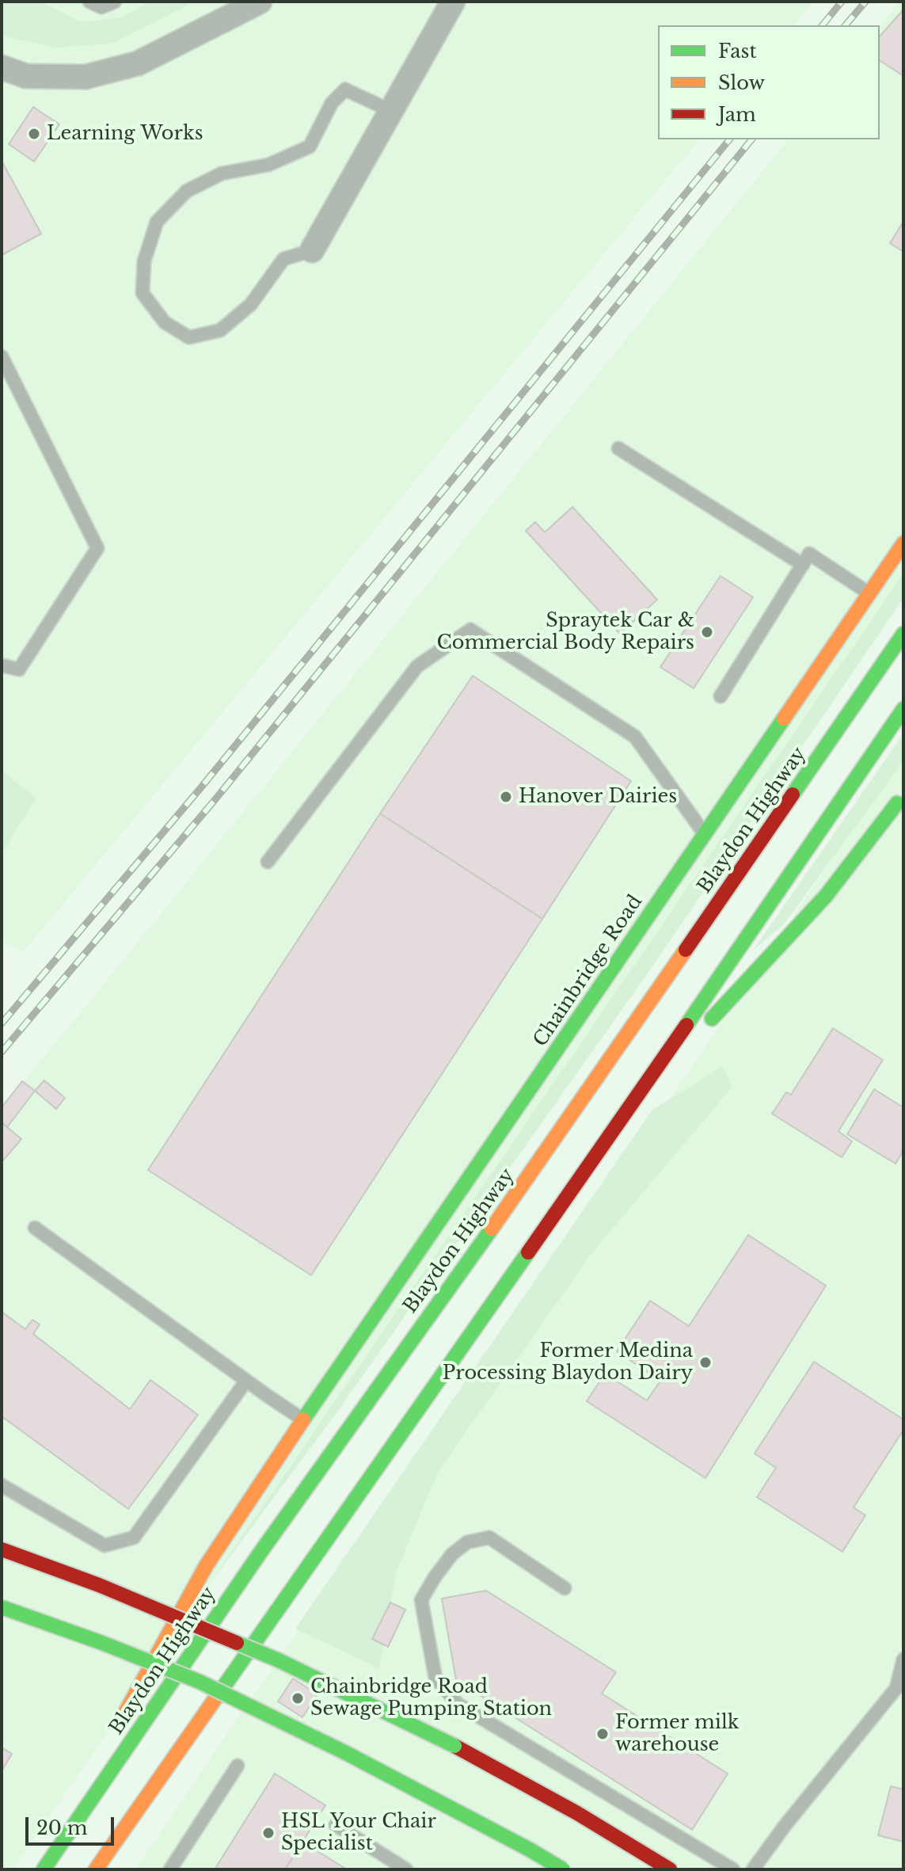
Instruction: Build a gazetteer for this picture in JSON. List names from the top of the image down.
{
  "streets": {
    "main road": ["Blaydon Highway", "Chainbridge Road"]
  },
  "places": [
    "Learning Works",
    "Spraytek Car & Commercial Body Repairs",
    "Hanover Dairies",
    "Former Medina Processing Blaydon Dairy",
    "Chainbridge Road Sewage Pumping Station",
    "Former milk warehouse",
    "HSL Your Chair Specialist"
  ],
  "legend": ["Fast", "Slow", "Jam"],
  "scale_bar": "20 m"
}
